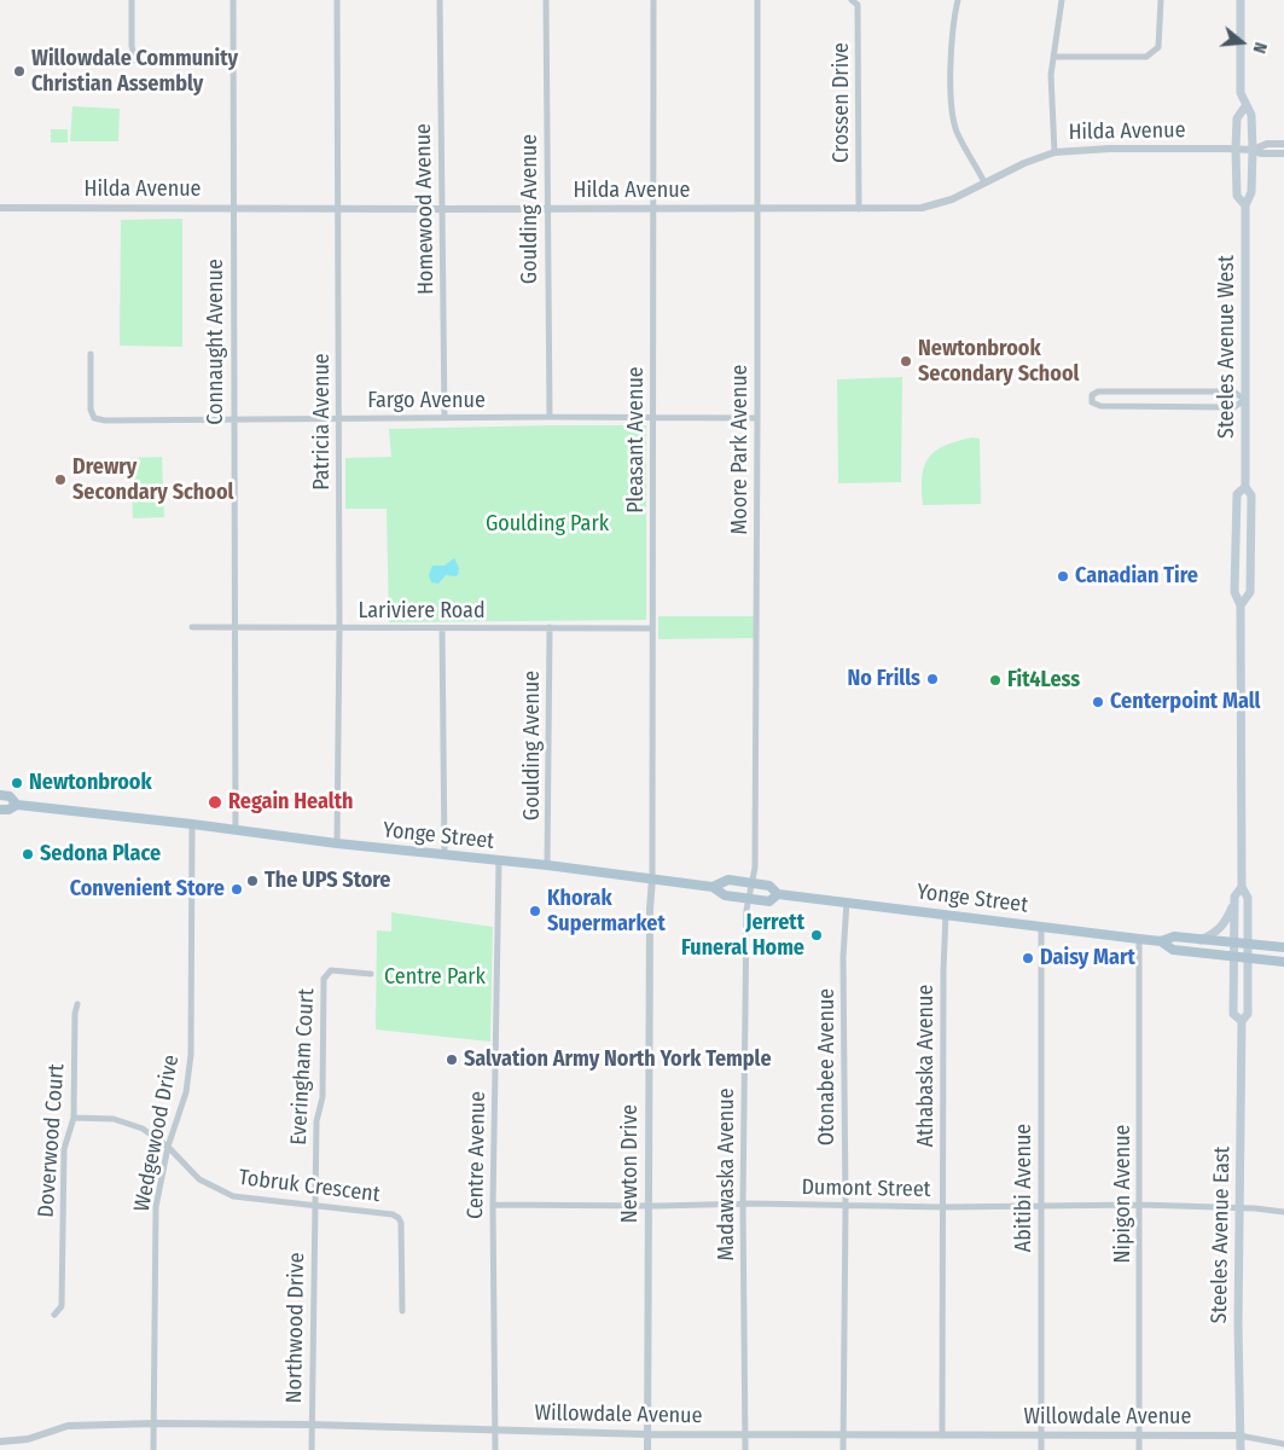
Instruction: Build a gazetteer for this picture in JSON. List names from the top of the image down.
{
  "streets": {
    "main road": ["Steeles Avenue West", "Yonge Street", "Steeles Avenue East"],
    "street": [
      "Crossen Drive",
      "Hilda Avenue",
      "Homewood Avenue",
      "Goulding Avenue",
      "Connaught Avenue",
      "Fargo Avenue",
      "Patricia Avenue",
      "Pleasant Avenue",
      "Moore Park Avenue",
      "Lariviere Road",
      "Athabaska Avenue",
      "Everingham Court",
      "Otonabee Avenue",
      "Wedgewood Drive",
      "Doverwood Court",
      "Centre Avenue",
      "Newton Drive",
      "Madawaska Avenue",
      "Tobruk Crescent",
      "Abitibi Avenue",
      "Dumont Street",
      "Nipigon Avenue",
      "Northwood Drive",
      "Willowdale Avenue"
    ]
  },
  "crossings": [
    ["Crossen Drive", "Hilda Avenue"],
    ["Hilda Avenue", "Homewood Avenue"],
    ["Hilda Avenue", "Goulding Avenue"],
    ["Hilda Avenue", "Connaught Avenue"],
    ["Hilda Avenue", "Steeles Avenue West"],
    ["Hilda Avenue", "Patricia Avenue"],
    ["Hilda Avenue", "Pleasant Avenue"],
    ["Hilda Avenue", "Moore Park Avenue"],
    ["Homewood Avenue", "Fargo Avenue"],
    ["Goulding Avenue", "Fargo Avenue"],
    ["Goulding Avenue", "Lariviere Road"],
    ["Goulding Avenue", "Yonge Street"],
    ["Connaught Avenue", "Fargo Avenue"],
    ["Connaught Avenue", "Lariviere Road"],
    ["Connaught Avenue", "Yonge Street"],
    ["Steeles Avenue West", "Yonge Street"],
    ["Steeles Avenue West", "Steeles Avenue East"],
    ["Fargo Avenue", "Patricia Avenue"],
    ["Fargo Avenue", "Pleasant Avenue"],
    ["Fargo Avenue", "Moore Park Avenue"],
    ["Patricia Avenue", "Lariviere Road"],
    ["Patricia Avenue", "Yonge Street"],
    ["Pleasant Avenue", "Lariviere Road"],
    ["Pleasant Avenue", "Yonge Street"],
    ["Pleasant Avenue", "Newton Drive"],
    ["Moore Park Avenue", "Yonge Street"],
    ["Moore Park Avenue", "Madawaska Avenue"],
    ["Yonge Street", "Athabaska Avenue"],
    ["Yonge Street", "Otonabee Avenue"],
    ["Yonge Street", "Wedgewood Drive"],
    ["Yonge Street", "Centre Avenue"],
    ["Yonge Street", "Newton Drive"],
    ["Yonge Street", "Madawaska Avenue"],
    ["Yonge Street", "Abitibi Avenue"],
    ["Yonge Street", "Nipigon Avenue"],
    ["Yonge Street", "Steeles Avenue East"],
    ["Athabaska Avenue", "Dumont Street"],
    ["Athabaska Avenue", "Willowdale Avenue"],
    ["Everingham Court", "Tobruk Crescent"],
    ["Everingham Court", "Northwood Drive"],
    ["Otonabee Avenue", "Dumont Street"],
    ["Otonabee Avenue", "Willowdale Avenue"],
    ["Wedgewood Drive", "Tobruk Crescent"],
    ["Wedgewood Drive", "Willowdale Avenue"],
    ["Doverwood Court", "Tobruk Crescent"],
    ["Centre Avenue", "Dumont Street"],
    ["Centre Avenue", "Willowdale Avenue"],
    ["Newton Drive", "Dumont Street"],
    ["Newton Drive", "Willowdale Avenue"],
    ["Madawaska Avenue", "Dumont Street"],
    ["Madawaska Avenue", "Willowdale Avenue"],
    ["Tobruk Crescent", "Northwood Drive"],
    ["Abitibi Avenue", "Dumont Street"],
    ["Abitibi Avenue", "Willowdale Avenue"],
    ["Dumont Street", "Nipigon Avenue"],
    ["Dumont Street", "Steeles Avenue East"],
    ["Nipigon Avenue", "Willowdale Avenue"],
    ["Steeles Avenue East", "Willowdale Avenue"],
    ["Northwood Drive", "Willowdale Avenue"]
  ],
  "parks": ["Goulding Park", "Centre Park"],
  "places": [
    "Willowdale Community Christian Assembly",
    "Newtonbrook Secondary School",
    "Drewry Secondary School",
    "Canadian Tire",
    "No Frills",
    "Fit4Less",
    "Centerpoint Mall",
    "Newtonbrook",
    "Regain Health",
    "Sedona Place",
    "The UPS Store",
    "Convenient Store",
    "Khorak Supermarket",
    "Jerrett Funeral Home",
    "Daisy Mart",
    "Salvation Army North York Temple"
  ],
  "north": "right"
}
